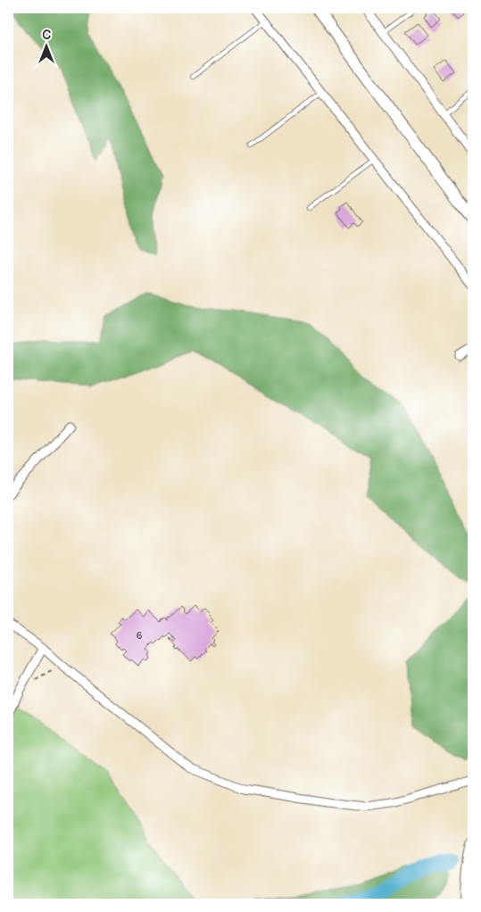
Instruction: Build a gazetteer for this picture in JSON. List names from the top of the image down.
{
  "house_numbers": ["6"],
  "north": "top"
}
